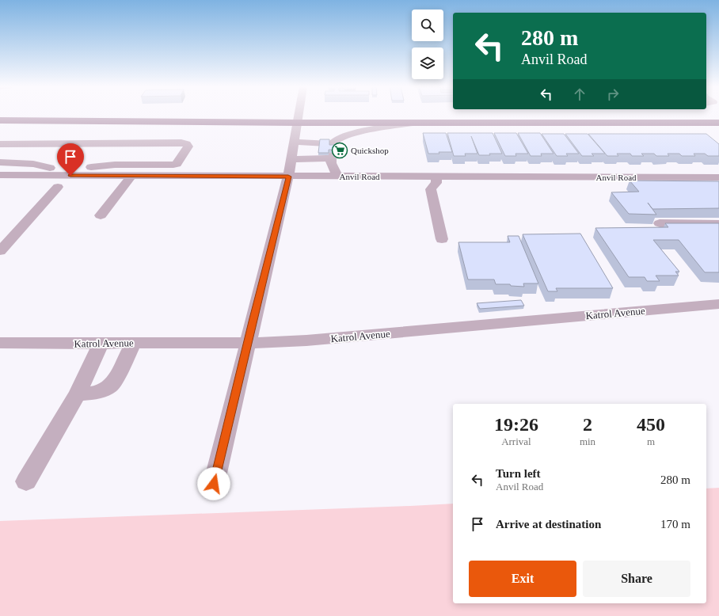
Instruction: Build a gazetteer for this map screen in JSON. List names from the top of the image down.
{
  "streets": {
    "street": ["Anvil Road", "Katrol Avenue"]
  },
  "places": {
    "supermarket": ["Quickshop"]
  },
  "page": {
    "turn": ["280 m", "Anvil Road"],
    "eta": [
      "19:26",
      "Arrival",
      "2",
      "min",
      "450",
      "m"
    ],
    "list": [
      {
        "name": "Turn left",
        "note": "Anvil Road",
        "value": "280 m"
      },
      {
        "name": "Arrive at destination",
        "value": "170 m"
      }
    ],
    "buttons": ["Exit", "Share"]
  }
}
